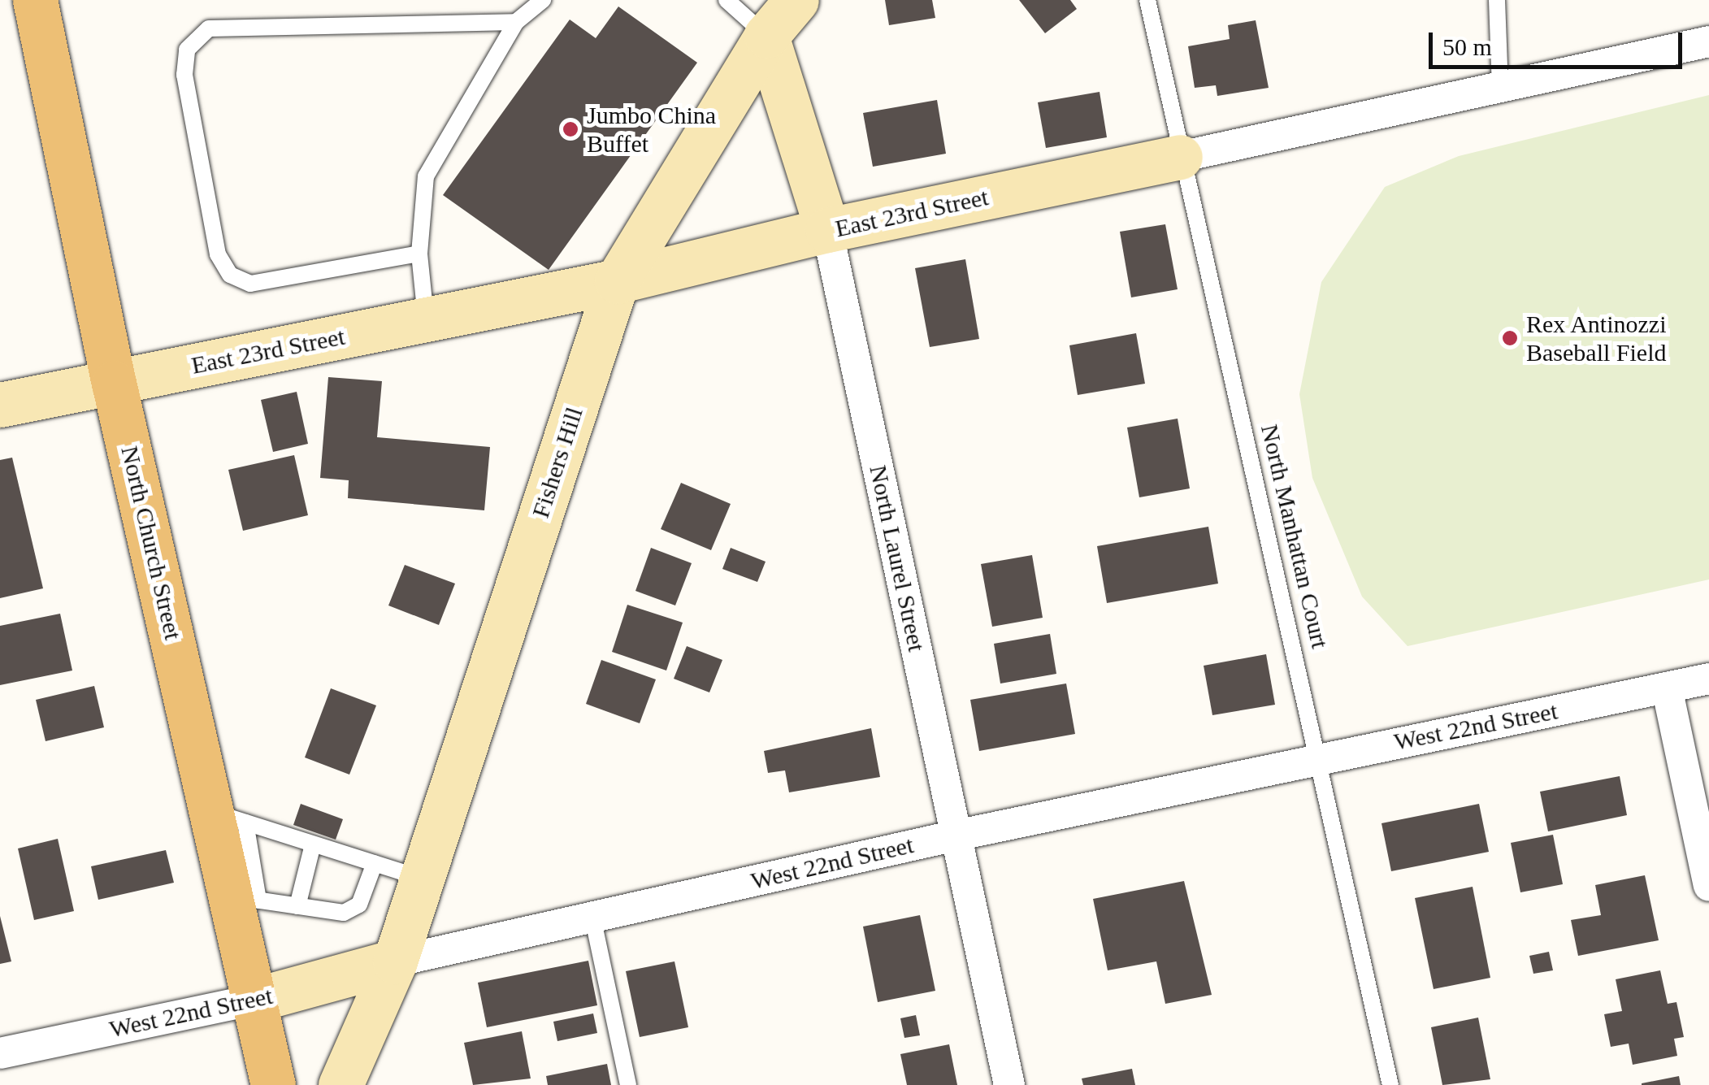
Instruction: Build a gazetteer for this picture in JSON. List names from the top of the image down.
{
  "streets": {
    "main road": ["North Church Street"],
    "street": [
      "East 23rd Street",
      "Fishers Hill",
      "North Laurel Street",
      "West 22nd Street"
    ],
    "lane": ["North Manhattan Court"]
  },
  "crossings": [
    ["East 23rd Street", "Fishers Hill"],
    ["East 23rd Street", "North Manhattan Court"],
    ["East 23rd Street", "North Church Street"],
    ["East 23rd Street", "North Laurel Street"],
    ["Fishers Hill", "North Laurel Street"],
    ["Fishers Hill", "West 22nd Street"],
    ["North Manhattan Court", "West 22nd Street"],
    ["North Church Street", "West 22nd Street"],
    ["North Laurel Street", "West 22nd Street"]
  ],
  "places": ["Jumbo China Buffet", "Rex Antinozzi Baseball Field"],
  "scale_bar": "50 m"
}
